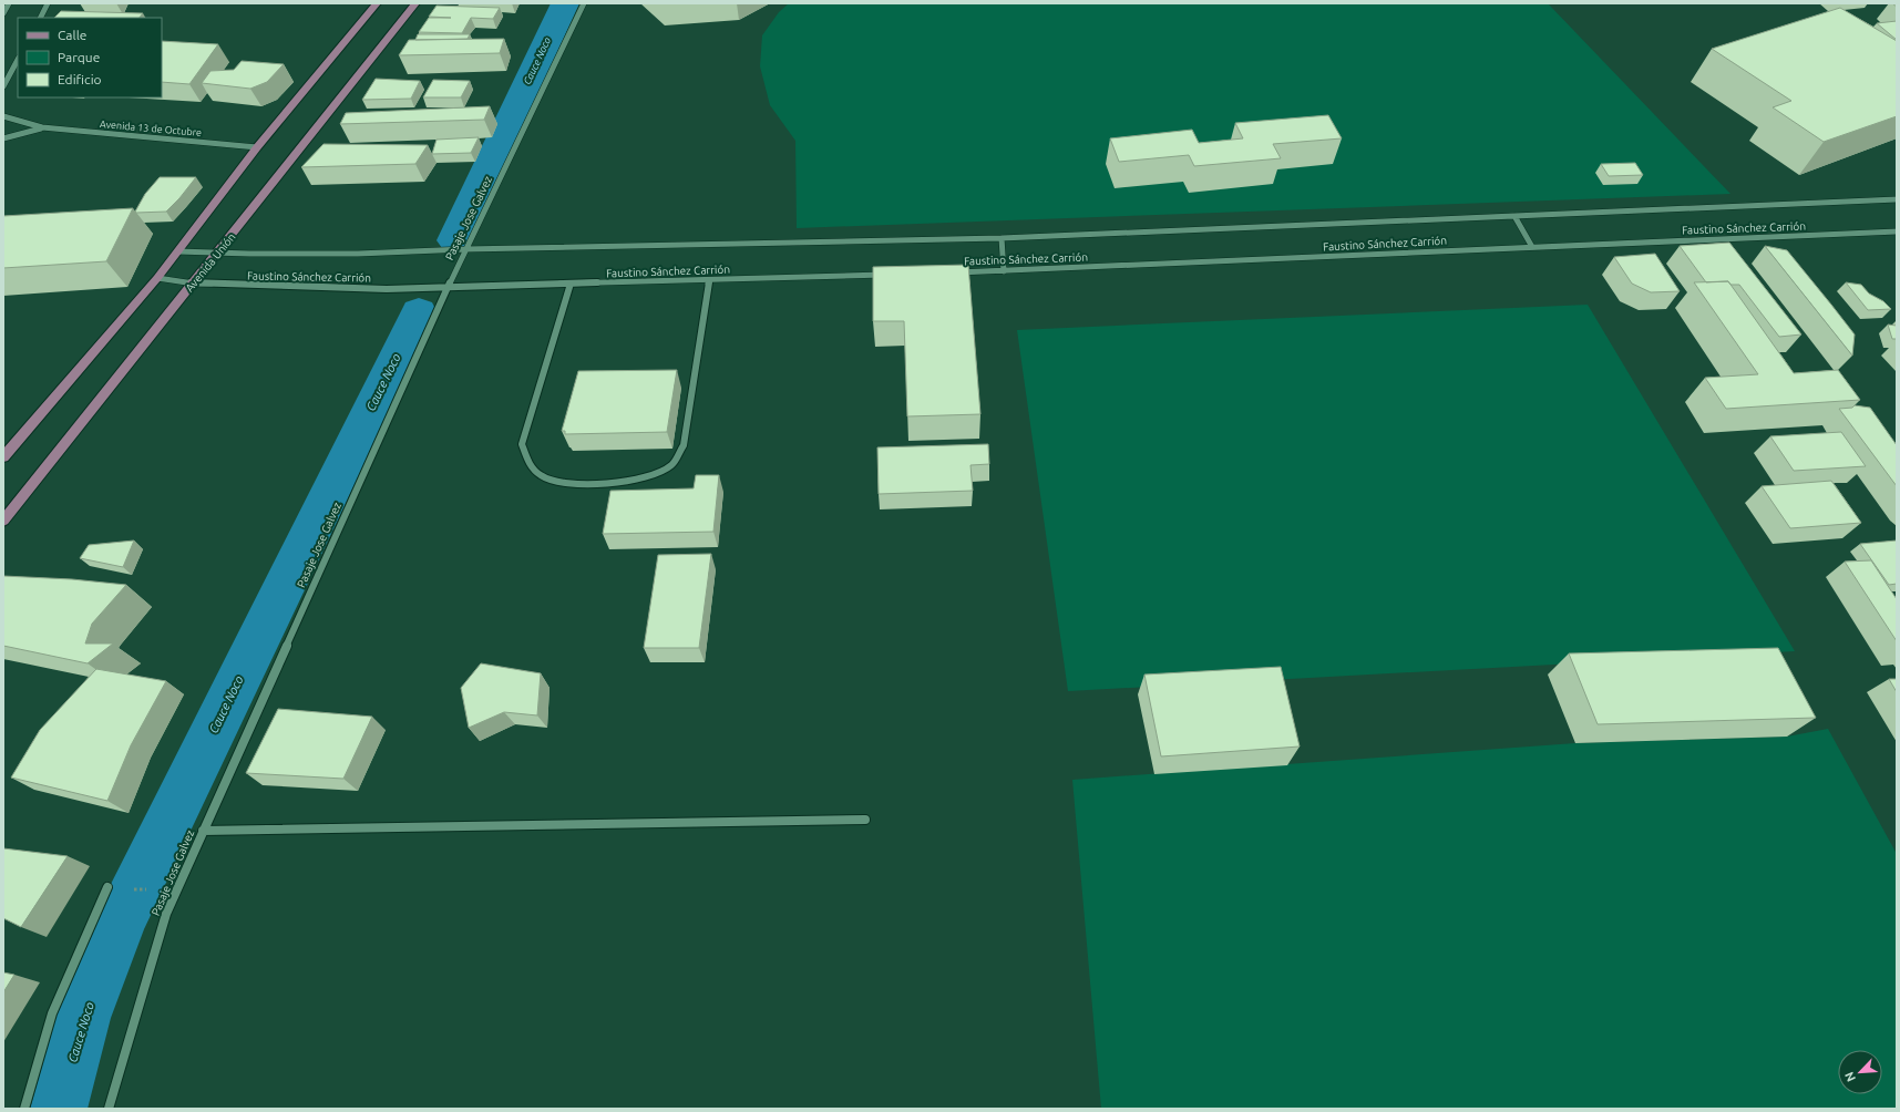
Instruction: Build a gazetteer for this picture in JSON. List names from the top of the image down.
{
  "streets": {
    "main road": ["Avenida Unión"],
    "street": ["Avenida 13 de Octubre", "Pasaje Jose Galvez", "Faustino Sánchez Carrión"]
  },
  "crossings": [
    ["Pasaje Jose Galvez", "Faustino Sánchez Carrión"],
    ["Faustino Sánchez Carrión", "Avenida Unión"]
  ],
  "water": ["Cauce Noco"],
  "legend": ["Calle", "Parque", "Edificio"],
  "north": "bottom left"
}
